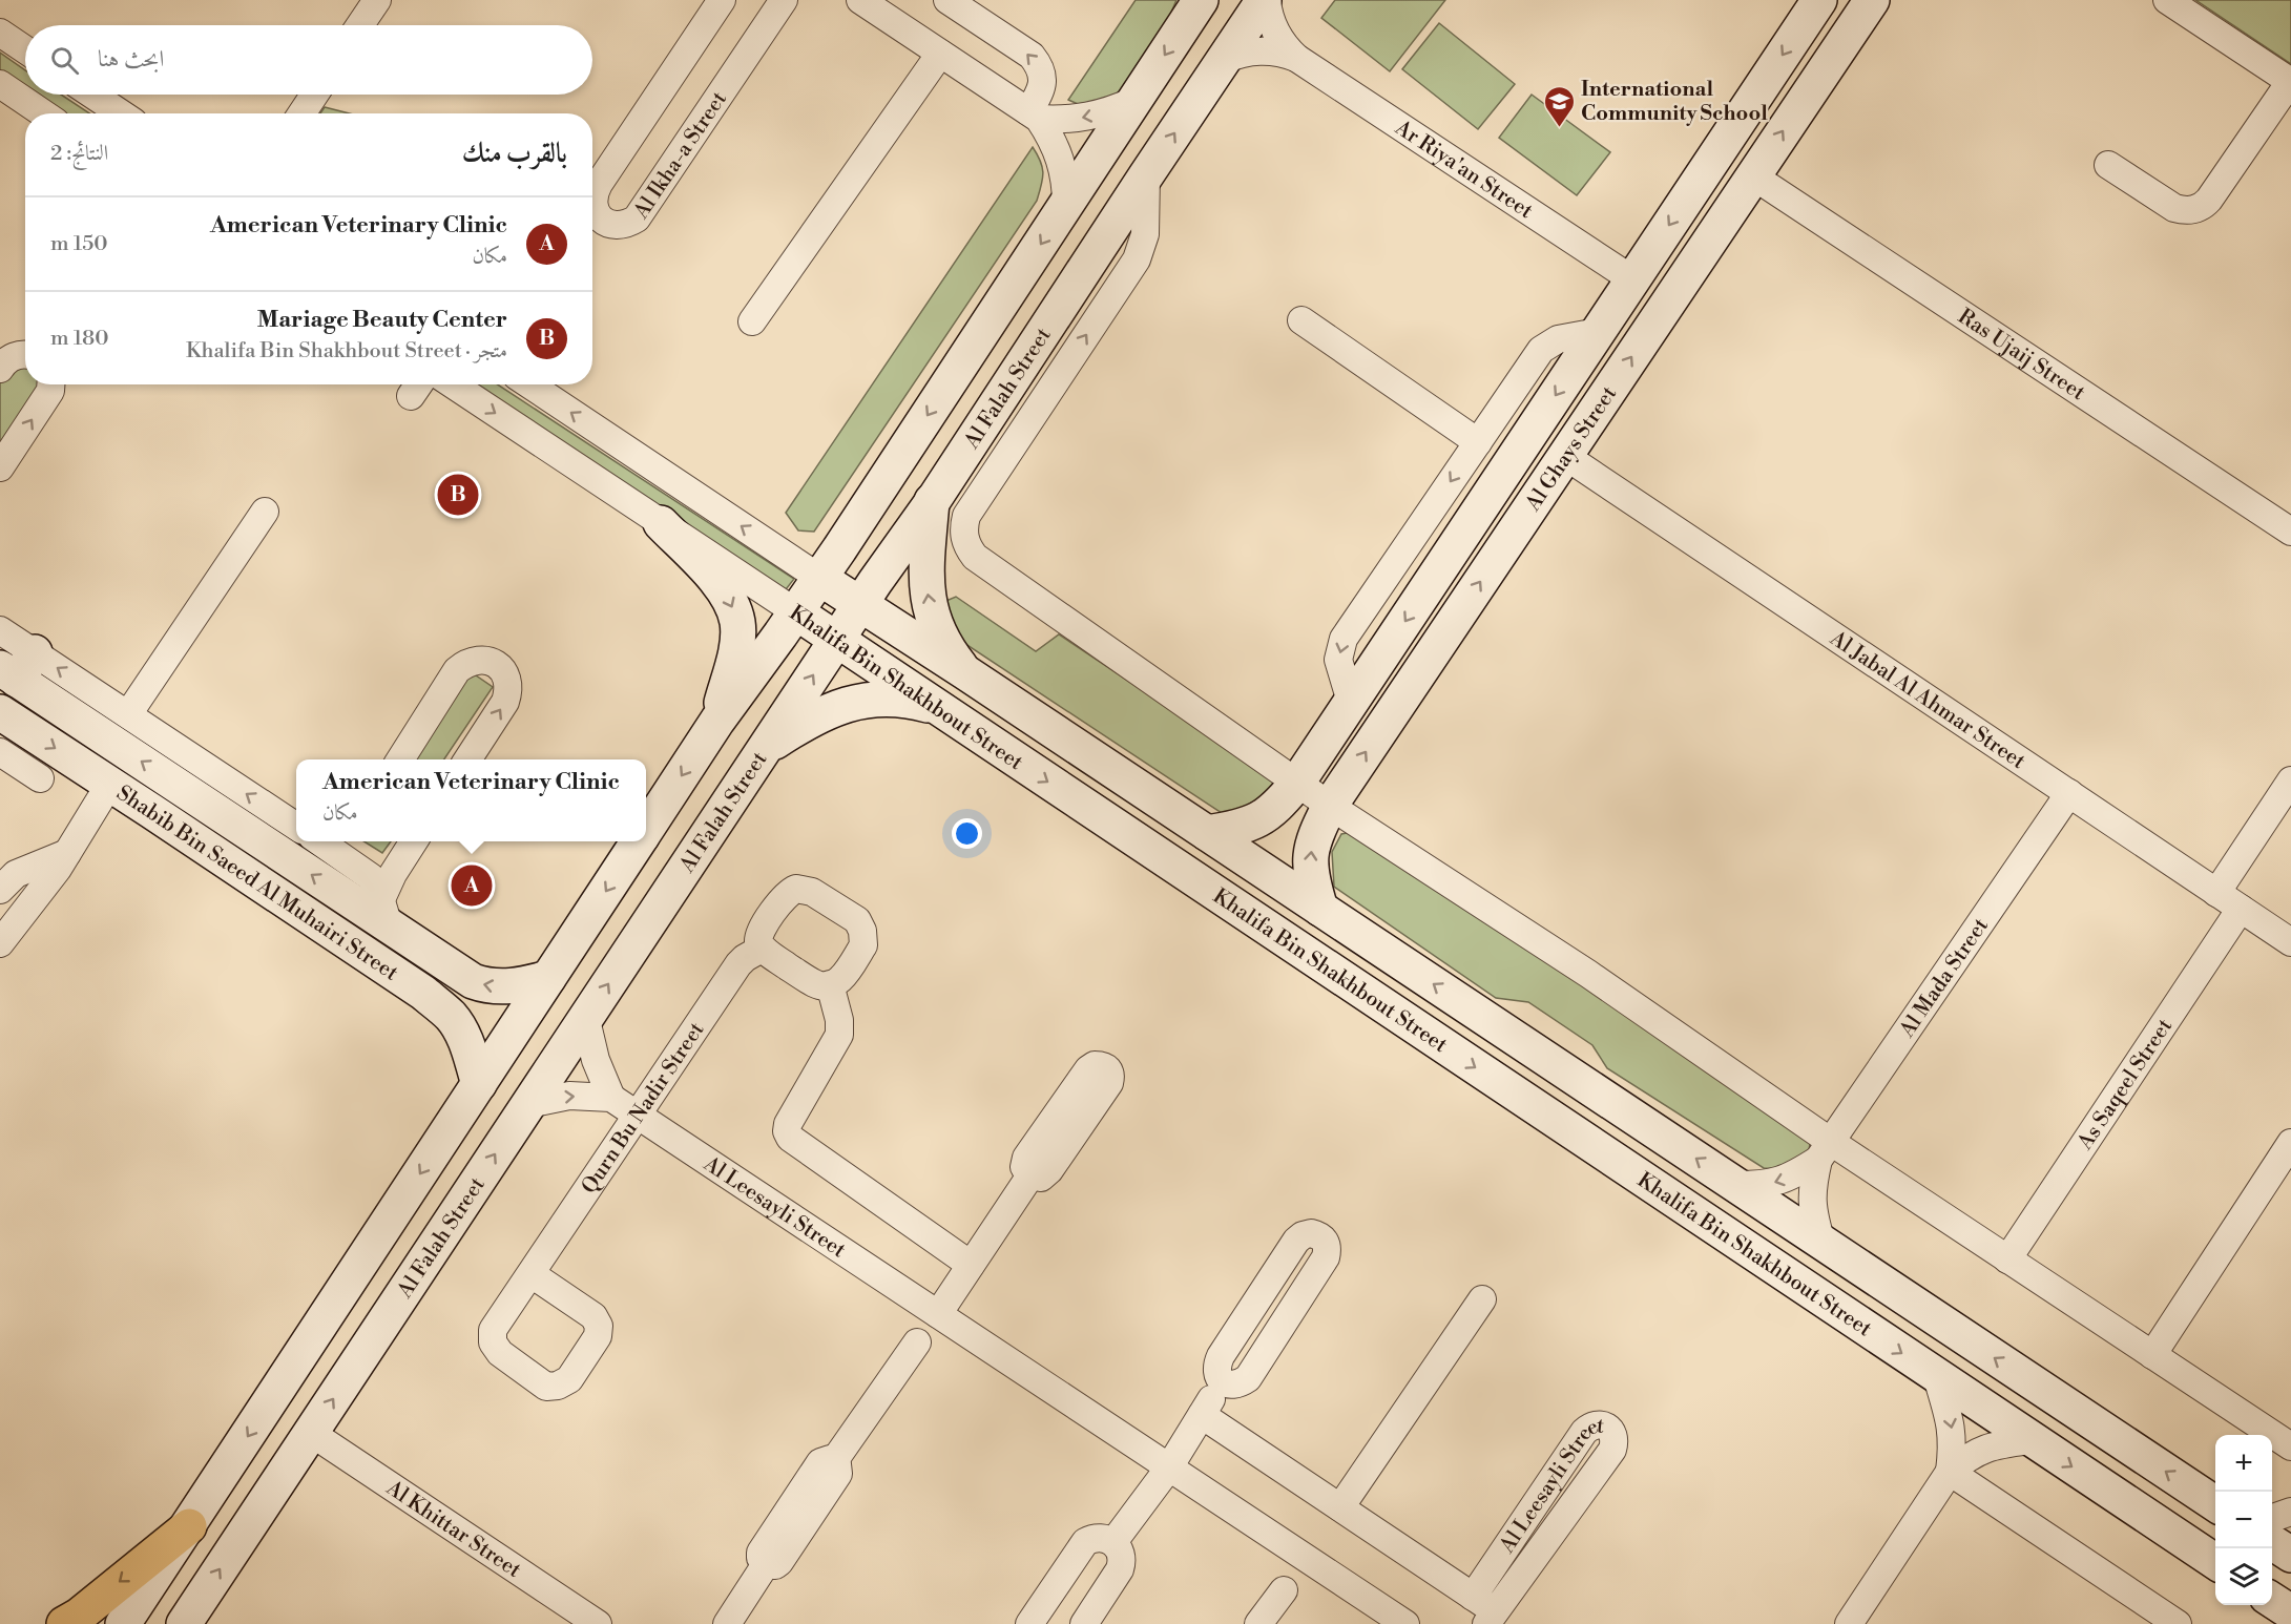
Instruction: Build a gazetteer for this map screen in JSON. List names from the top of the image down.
{
  "streets": {
    "main road": [
      "Al Falah Street",
      "Al Ghays Street",
      "Khalifa Bin Shakhbout Street",
      "Shabib Bin Saeed Al Muhairi Street"
    ],
    "street": [
      "Al Ikha-a Street",
      "Ar Riya'an Street",
      "Ras Ujaij Street",
      "Al Jabal Al Ahmar Street",
      "Al Mada Street",
      "As Saqeel Street",
      "Qurn Bu Nadir Street",
      "Al Leesayli Street",
      "Al Khittar Street"
    ]
  },
  "crossings": [
    ["Ar Riya'an Street", "Al Falah Street"],
    ["Ar Riya'an Street", "Al Ghays Street"],
    ["Ras Ujaij Street", "Al Ghays Street"],
    ["Al Falah Street", "Khalifa Bin Shakhbout Street"],
    ["Al Falah Street", "Al Khittar Street"],
    ["Al Ghays Street", "Khalifa Bin Shakhbout Street"],
    ["Al Ghays Street", "Al Jabal Al Ahmar Street"],
    ["Khalifa Bin Shakhbout Street", "Al Mada Street"],
    ["Al Jabal Al Ahmar Street", "Al Mada Street"],
    ["Al Jabal Al Ahmar Street", "As Saqeel Street"],
    ["Qurn Bu Nadir Street", "Al Leesayli Street"]
  ],
  "places": {
    "school or university": ["International Community School"]
  },
  "page": {
    "search": "ابحث هنا",
    "heading": ["بالقرب منك", "النتائج: 2"],
    "list": [
      {
        "mark": "A",
        "name": "American Veterinary Clinic",
        "note": "مكان",
        "value": "150 m"
      },
      {
        "mark": "B",
        "name": "Mariage Beauty Center",
        "note": "متجر · Khalifa Bin Shakhbout Street",
        "value": "180 m"
      }
    ],
    "pins": ["B", "A"],
    "popup": ["American Veterinary Clinic", "مكان"],
    "map_buttons": ["+", "−"]
  }
}
